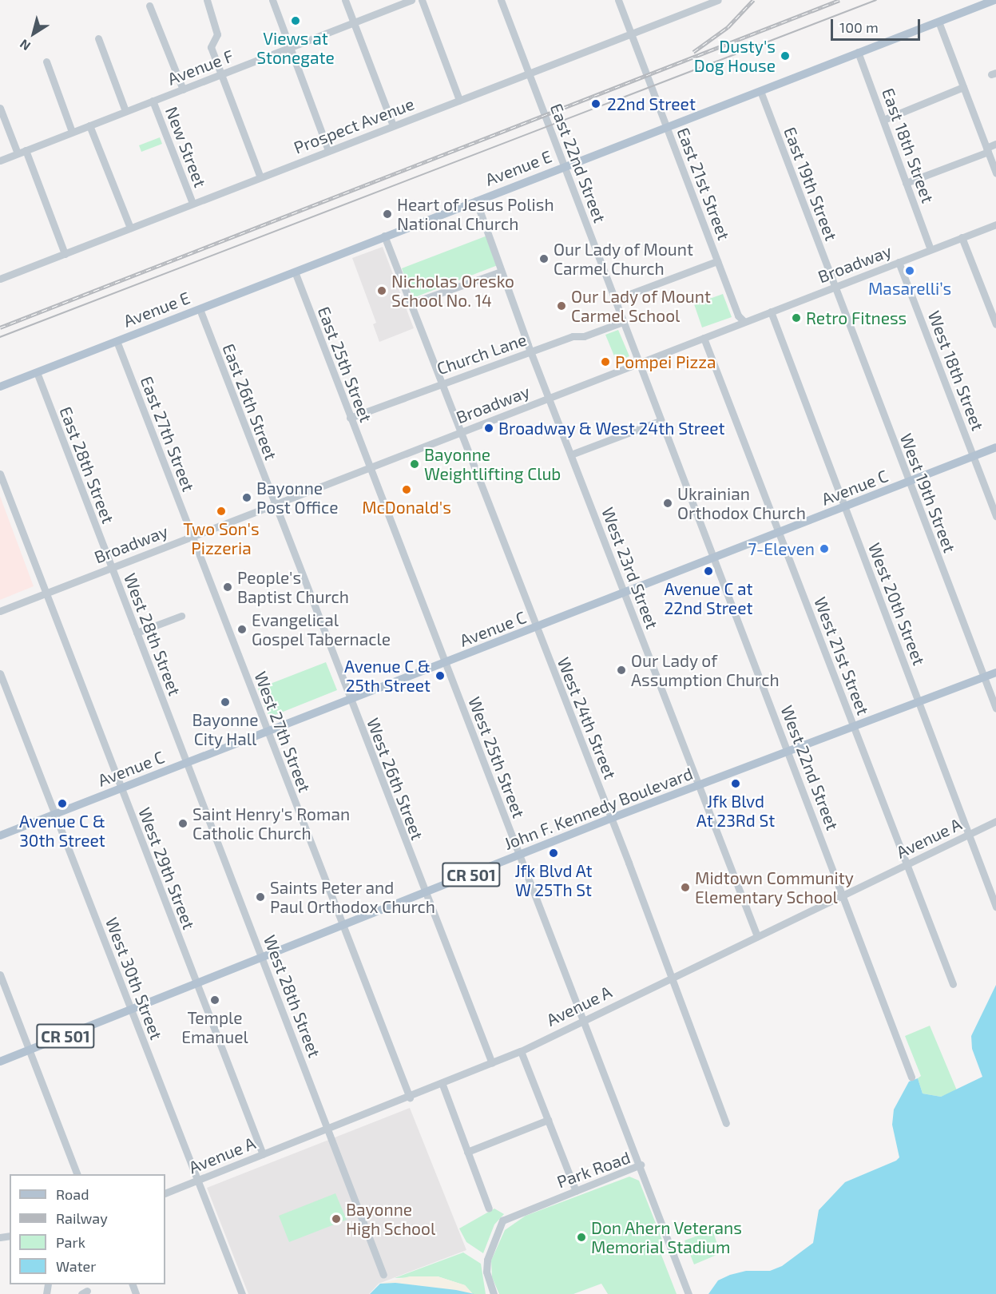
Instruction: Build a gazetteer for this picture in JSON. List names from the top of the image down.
{
  "streets": {
    "main road": [
      "Avenue E",
      "Avenue C",
      "John F. Kennedy Boulevard",
      "CR 501"
    ],
    "street": [
      "Avenue F",
      "Prospect Avenue",
      "East 18th Street",
      "New Street",
      "East 22nd Street",
      "East 21st Street",
      "East 19th Street",
      "Broadway",
      "Church Lane",
      "East 25th Street",
      "West 18th Street",
      "East 26th Street",
      "East 27th Street",
      "East 28th Street",
      "West 19th Street",
      "West 23rd Street",
      "West 20th Street",
      "West 28th Street",
      "West 21st Street",
      "West 24th Street",
      "West 27th Street",
      "West 25th Street",
      "West 22nd Street",
      "West 26th Street",
      "Avenue A",
      "West 29th Street",
      "West 30th Street",
      "Park Road"
    ]
  },
  "crossings": [
    ["Avenue F", "New Street"],
    ["Prospect Avenue", "New Street"],
    ["Prospect Avenue", "East 22nd Street"],
    ["Prospect Avenue", "East 21st Street"],
    ["East 18th Street", "Avenue E"],
    ["East 18th Street", "Broadway"],
    ["East 22nd Street", "Avenue E"],
    ["East 22nd Street", "Broadway"],
    ["East 22nd Street", "Church Lane"],
    ["East 22nd Street", "West 22nd Street"],
    ["Avenue E", "East 21st Street"],
    ["Avenue E", "East 19th Street"],
    ["Avenue E", "East 25th Street"],
    ["Avenue E", "East 26th Street"],
    ["Avenue E", "East 27th Street"],
    ["Avenue E", "East 28th Street"],
    ["Avenue E", "West 23rd Street"],
    ["Avenue E", "West 24th Street"],
    ["East 21st Street", "Broadway"],
    ["East 19th Street", "Broadway"],
    ["East 19th Street", "West 19th Street"],
    ["Broadway", "East 25th Street"],
    ["Broadway", "West 18th Street"],
    ["Broadway", "East 26th Street"],
    ["Broadway", "East 27th Street"],
    ["Broadway", "East 28th Street"],
    ["Broadway", "West 19th Street"],
    ["Broadway", "West 23rd Street"],
    ["Broadway", "West 20th Street"],
    ["Broadway", "West 28th Street"],
    ["Broadway", "West 21st Street"],
    ["Broadway", "West 24th Street"],
    ["Broadway", "West 27th Street"],
    ["Broadway", "West 25th Street"],
    ["Broadway", "West 22nd Street"],
    ["Broadway", "West 26th Street"],
    ["Broadway", "West 29th Street"],
    ["Church Lane", "East 25th Street"],
    ["Church Lane", "West 23rd Street"],
    ["Church Lane", "West 24th Street"],
    ["East 25th Street", "West 25th Street"],
    ["West 18th Street", "Avenue C"],
    ["East 26th Street", "West 26th Street"],
    ["East 27th Street", "West 27th Street"],
    ["East 28th Street", "West 28th Street"],
    ["Avenue C", "West 19th Street"],
    ["Avenue C", "West 23rd Street"],
    ["Avenue C", "West 20th Street"],
    ["Avenue C", "West 28th Street"],
    ["Avenue C", "West 21st Street"],
    ["Avenue C", "West 24th Street"],
    ["Avenue C", "West 27th Street"],
    ["Avenue C", "West 25th Street"],
    ["Avenue C", "West 22nd Street"],
    ["Avenue C", "West 26th Street"],
    ["Avenue C", "West 29th Street"],
    ["Avenue C", "West 30th Street"],
    ["West 19th Street", "John F. Kennedy Boulevard"],
    ["West 23rd Street", "John F. Kennedy Boulevard"],
    ["West 23rd Street", "Avenue A"],
    ["West 20th Street", "John F. Kennedy Boulevard"],
    ["West 20th Street", "Avenue A"],
    ["West 28th Street", "John F. Kennedy Boulevard"],
    ["West 28th Street", "Avenue A"],
    ["West 21st Street", "John F. Kennedy Boulevard"],
    ["West 21st Street", "Avenue A"],
    ["West 24th Street", "John F. Kennedy Boulevard"],
    ["West 24th Street", "Avenue A"],
    ["West 27th Street", "John F. Kennedy Boulevard"],
    ["West 27th Street", "Avenue A"],
    ["West 25th Street", "John F. Kennedy Boulevard"],
    ["West 25th Street", "Avenue A"],
    ["West 25th Street", "Park Road"],
    ["West 22nd Street", "John F. Kennedy Boulevard"],
    ["West 22nd Street", "Avenue A"],
    ["West 26th Street", "John F. Kennedy Boulevard"],
    ["West 26th Street", "Avenue A"],
    ["John F. Kennedy Boulevard", "West 29th Street"],
    ["John F. Kennedy Boulevard", "West 30th Street"],
    ["Avenue A", "West 29th Street"],
    ["Avenue A", "West 30th Street"]
  ],
  "places": [
    "Views at Stonegate",
    "Dusty's Dog House",
    "22nd Street",
    "Heart of Jesus Polish National Church",
    "Our Lady of Mount Carmel Church",
    "Masarelli’s",
    "Nicholas Oresko School No. 14",
    "Our Lady of Mount Carmel School",
    "Retro Fitness",
    "Pompei Pizza",
    "Broadway & West 24th Street",
    "Bayonne Weightlifting Club",
    "McDonald's",
    "Bayonne Post Office",
    "Ukrainian Orthodox Church",
    "Two Son's Pizzeria",
    "7-Eleven",
    "Avenue C at 22nd Street",
    "People's Baptist Church",
    "Evangelical Gospel Tabernacle",
    "Our Lady of Assumption Church",
    "Avenue C & 25th Street",
    "Bayonne City Hall",
    "Jfk Blvd At 23Rd St",
    "Avenue C & 30th Street",
    "Saint Henry's Roman Catholic Church",
    "Jfk Blvd At W 25Th St",
    "Midtown Community Elementary School",
    "Saints Peter and Paul Orthodox Church",
    "Temple Emanuel",
    "Bayonne High School",
    "Don Ahern Veterans Memorial Stadium"
  ],
  "legend": [
    "Road",
    "Railway",
    "Park",
    "Water"
  ],
  "scale_bar": "100 m",
  "north": "bottom left"
}
